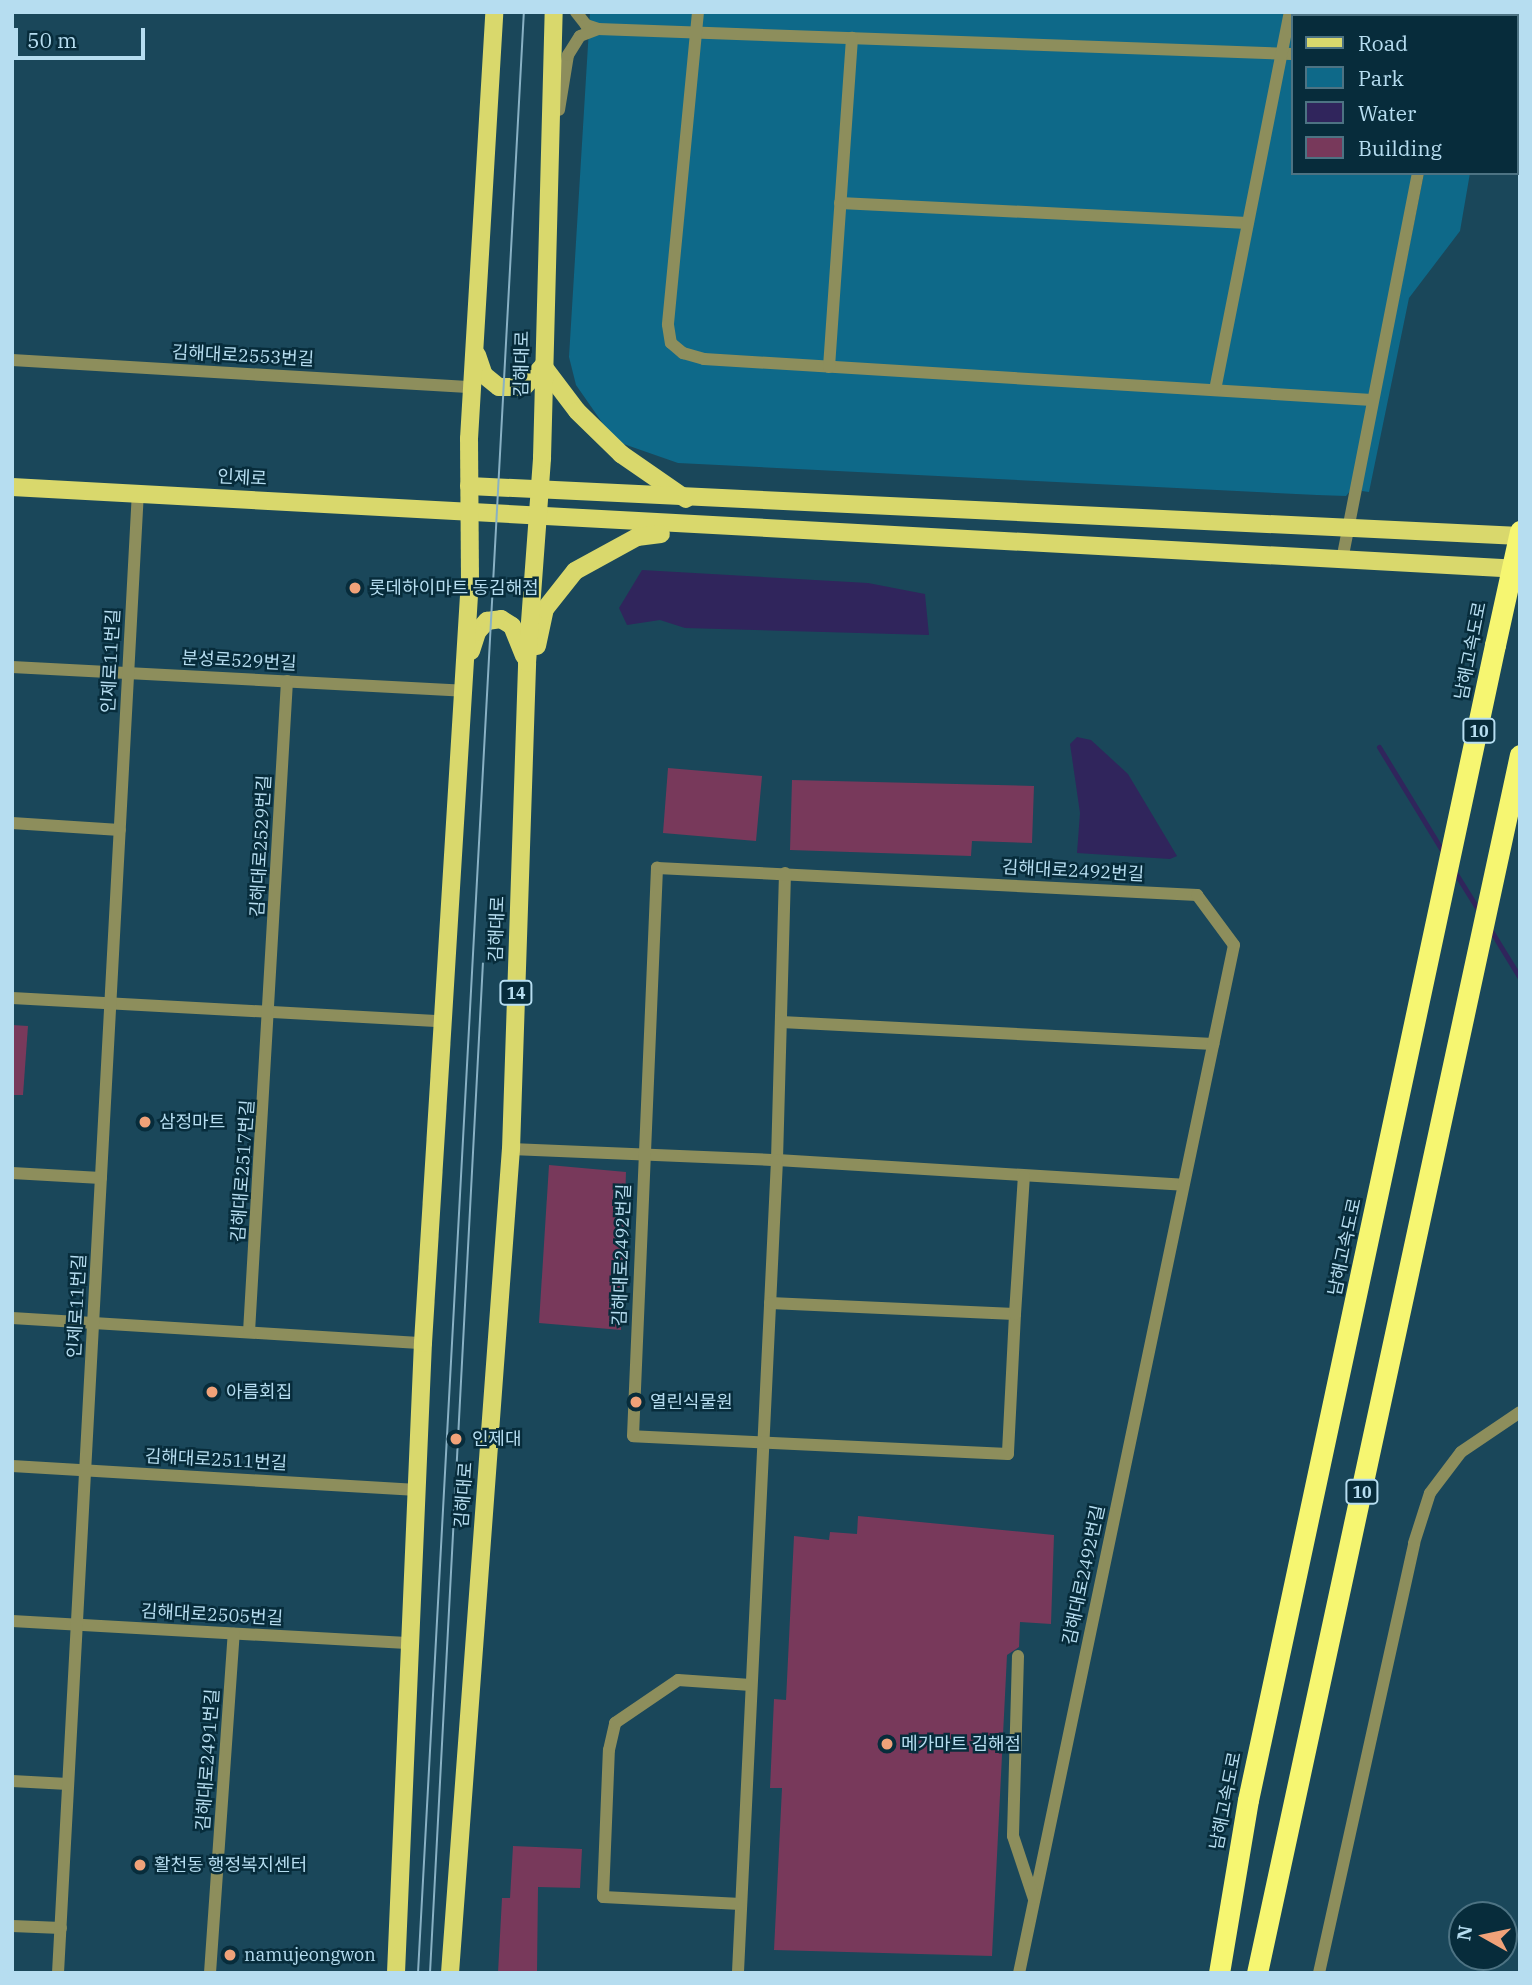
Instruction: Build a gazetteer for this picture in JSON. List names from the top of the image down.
{
  "streets": {
    "highway": ["남해고속도로", "10"],
    "main road": ["김해대로", "인제로", "14"],
    "street": [
      "김해대로2553번길",
      "인제로11번길",
      "분성로529번길",
      "김해대로2529번길",
      "김해대로2492번길",
      "김해대로2517번길",
      "김해대로2511번길",
      "김해대로2505번길",
      "김해대로2491번길"
    ]
  },
  "crossings": [
    ["김해대로", "인제로"],
    ["인제로", "인제로11번길"],
    ["인제로11번길", "분성로529번길"],
    ["인제로11번길", "김해대로2511번길"],
    ["인제로11번길", "김해대로2505번길"],
    ["분성로529번길", "김해대로2529번길"],
    ["김해대로2529번길", "김해대로2517번길"],
    ["김해대로2505번길", "김해대로2491번길"]
  ],
  "places": [
    "롯데하이마트 동김해점",
    "삼정마트",
    "아름회집",
    "열린식물원",
    "인제대",
    "메가마트 김해점",
    "활천동 행정복지센터",
    "namujeongwon"
  ],
  "legend": [
    "Road",
    "Park",
    "Water",
    "Building"
  ],
  "scale_bar": "50 m",
  "north": "left"
}
